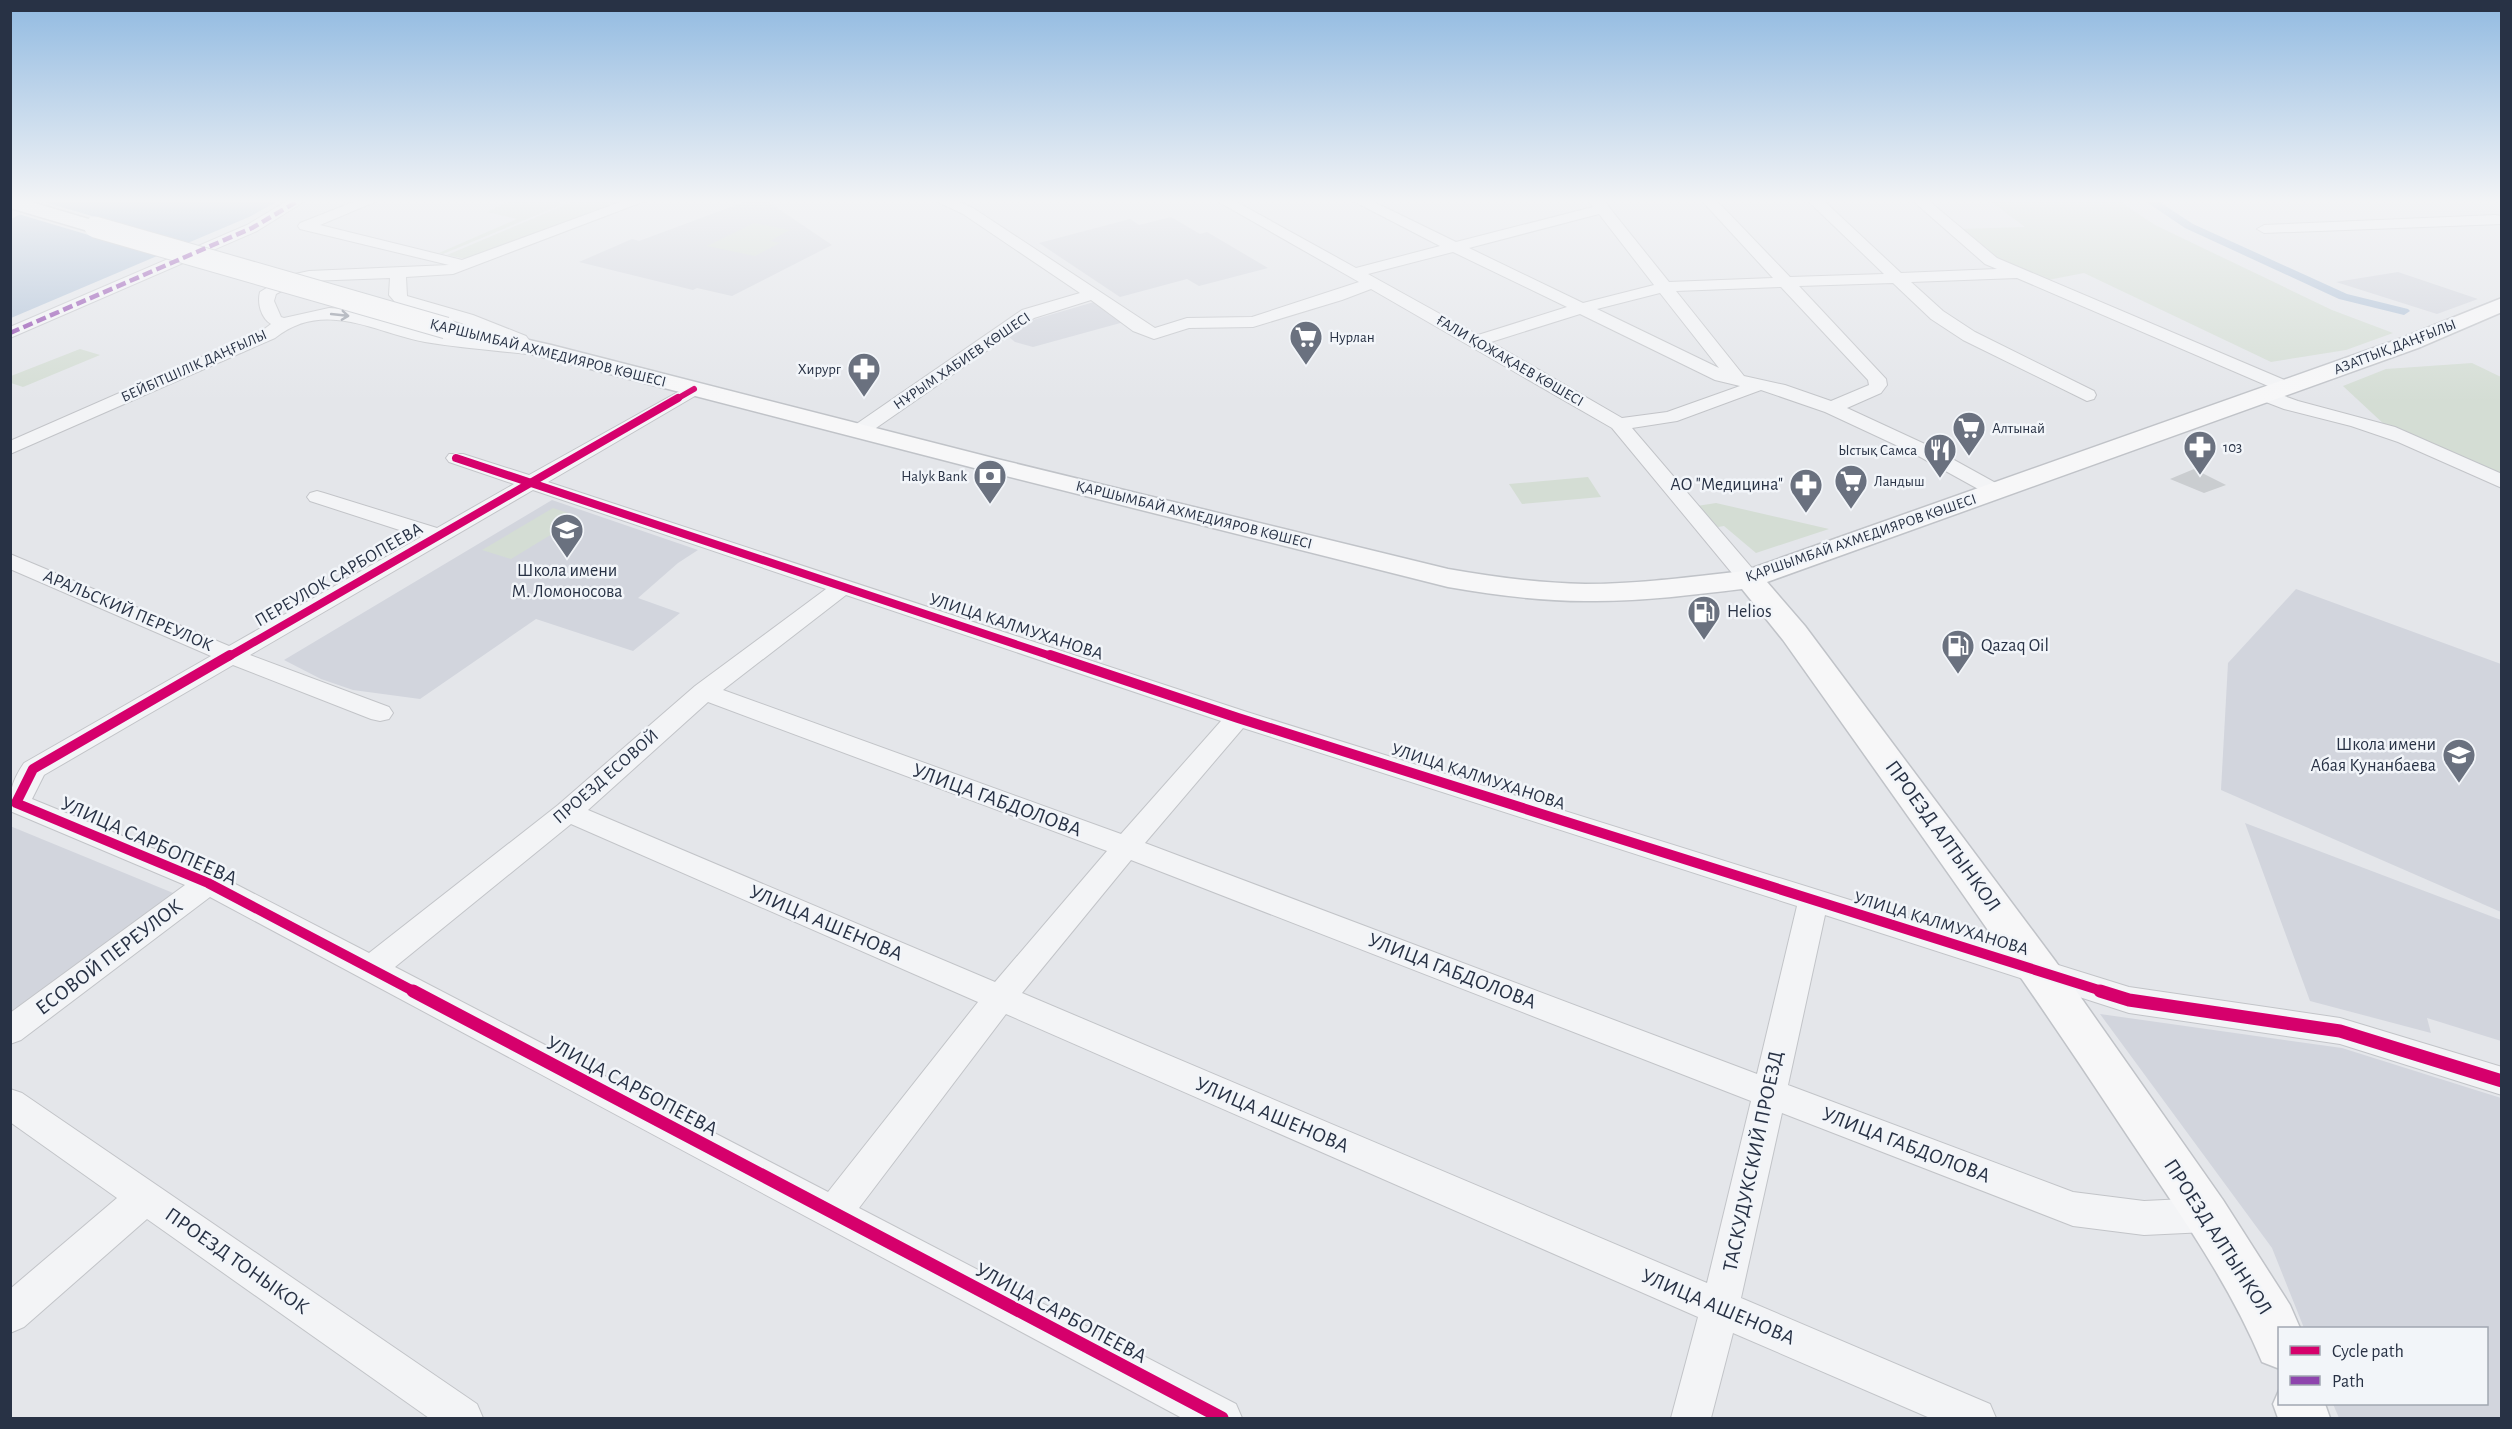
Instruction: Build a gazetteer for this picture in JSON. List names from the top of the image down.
{
  "streets": {
    "main road": ["АЗАТТЫҚ ДАҢҒЫЛЫ", "ҚАРШЫМБАЙ АХМЕДИЯРОВ КӨШЕСІ", "ПРОЕЗД АЛТЫНКОЛ"],
    "street": [
      "НҰРЫМ ХАБИЕВ КӨШЕСІ",
      "ҒАЛИ ҚОЖАҚАЕВ КӨШЕСІ",
      "БЕЙБІТШІЛІК ДАҢҒЫЛЫ",
      "ПЕРЕУЛОК САРБОПЕЕВА",
      "АРАЛЬСКИЙ ПЕРЕУЛОК",
      "УЛИЦА КАЛМУХАНОВА",
      "ПРОЕЗД ЕСОВОЙ",
      "УЛИЦА ГАБДОЛОВА",
      "УЛИЦА САРБОПЕЕВА",
      "УЛИЦА АШЕНОВА",
      "ЕСОВОЙ ПЕРЕУЛОК",
      "ТАСКУДУКСКИЙ ПРОЕЗД",
      "ПРОЕЗД ТОНЫКОК"
    ]
  },
  "crossings": [
    ["АЗАТТЫҚ ДАҢҒЫЛЫ", "ҚАРШЫМБАЙ АХМЕДИЯРОВ КӨШЕСІ"],
    ["ҚАРШЫМБАЙ АХМЕДИЯРОВ КӨШЕСІ", "НҰРЫМ ХАБИЕВ КӨШЕСІ"],
    ["ҚАРШЫМБАЙ АХМЕДИЯРОВ КӨШЕСІ", "ҒАЛИ ҚОЖАҚАЕВ КӨШЕСІ"],
    ["ҚАРШЫМБАЙ АХМЕДИЯРОВ КӨШЕСІ", "ПЕРЕУЛОК САРБОПЕЕВА"],
    ["ҚАРШЫМБАЙ АХМЕДИЯРОВ КӨШЕСІ", "ПРОЕЗД АЛТЫНКОЛ"],
    ["ҒАЛИ ҚОЖАҚАЕВ КӨШЕСІ", "ПРОЕЗД АЛТЫНКОЛ"],
    ["ПЕРЕУЛОК САРБОПЕЕВА", "АРАЛЬСКИЙ ПЕРЕУЛОК"],
    ["ПЕРЕУЛОК САРБОПЕЕВА", "УЛИЦА КАЛМУХАНОВА"],
    ["ПЕРЕУЛОК САРБОПЕЕВА", "УЛИЦА САРБОПЕЕВА"],
    ["УЛИЦА КАЛМУХАНОВА", "ПРОЕЗД ЕСОВОЙ"],
    ["УЛИЦА КАЛМУХАНОВА", "ПРОЕЗД АЛТЫНКОЛ"],
    ["УЛИЦА КАЛМУХАНОВА", "ТАСКУДУКСКИЙ ПРОЕЗД"],
    ["ПРОЕЗД ЕСОВОЙ", "УЛИЦА ГАБДОЛОВА"],
    ["ПРОЕЗД ЕСОВОЙ", "УЛИЦА САРБОПЕЕВА"],
    ["ПРОЕЗД ЕСОВОЙ", "УЛИЦА АШЕНОВА"],
    ["УЛИЦА ГАБДОЛОВА", "ПРОЕЗД АЛТЫНКОЛ"],
    ["УЛИЦА ГАБДОЛОВА", "ТАСКУДУКСКИЙ ПРОЕЗД"],
    ["УЛИЦА САРБОПЕЕВА", "ЕСОВОЙ ПЕРЕУЛОК"],
    ["УЛИЦА АШЕНОВА", "ТАСКУДУКСКИЙ ПРОЕЗД"]
  ],
  "places": {
    "supermarket": ["Нурлан", "Алтынай", "Ландыш"],
    "pharmacy": ["Хирург", "103", "АО \"Медицина\""],
    "restaurant": ["Ыстық Самса"],
    "bank": ["Halyk Bank"],
    "school or university": ["Школа имени М. Ломоносова", "Школа имени Абая Кунанбаева"],
    "fuel station": ["Helios", "Qazaq Oil"]
  },
  "legend": ["Cycle path", "Path"]
}
